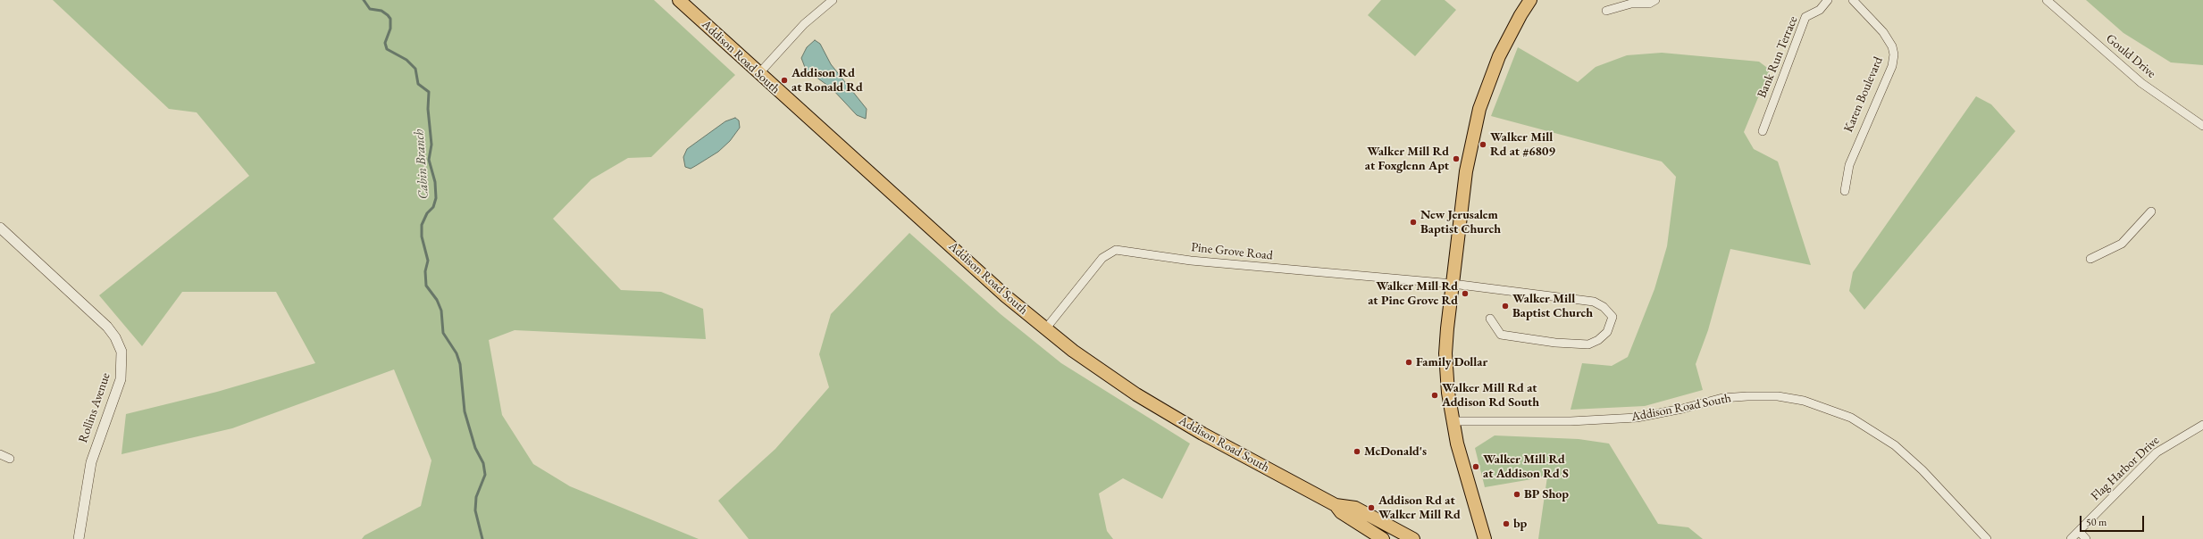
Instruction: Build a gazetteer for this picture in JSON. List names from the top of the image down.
{
  "streets": {
    "main road": ["Addison Road South"],
    "street": [
      "Gould Drive",
      "Bank Run Terrace",
      "Karen Boulevard",
      "Pine Grove Road",
      "Rollins Avenue",
      "Flag Harbor Drive"
    ]
  },
  "crossings": [
    ["Addison Road South", "Pine Grove Road"]
  ],
  "water": ["Cabin Branch"],
  "places": [
    "Addison Rd at Ronald Rd",
    "Walker Mill Rd at #6809",
    "Walker Mill Rd at Foxglenn Apt",
    "New Jerusalem Baptist Church",
    "Walker Mill Rd at Pine Grove Rd",
    "Walker Mill Baptist Church",
    "Family Dollar",
    "Walker Mill Rd at Addison Rd South",
    "McDonald's",
    "Walker Mill Rd at Addison Rd S",
    "BP Shop",
    "Addison Rd at Walker Mill Rd",
    "bp"
  ],
  "scale_bar": "50 m"
}
